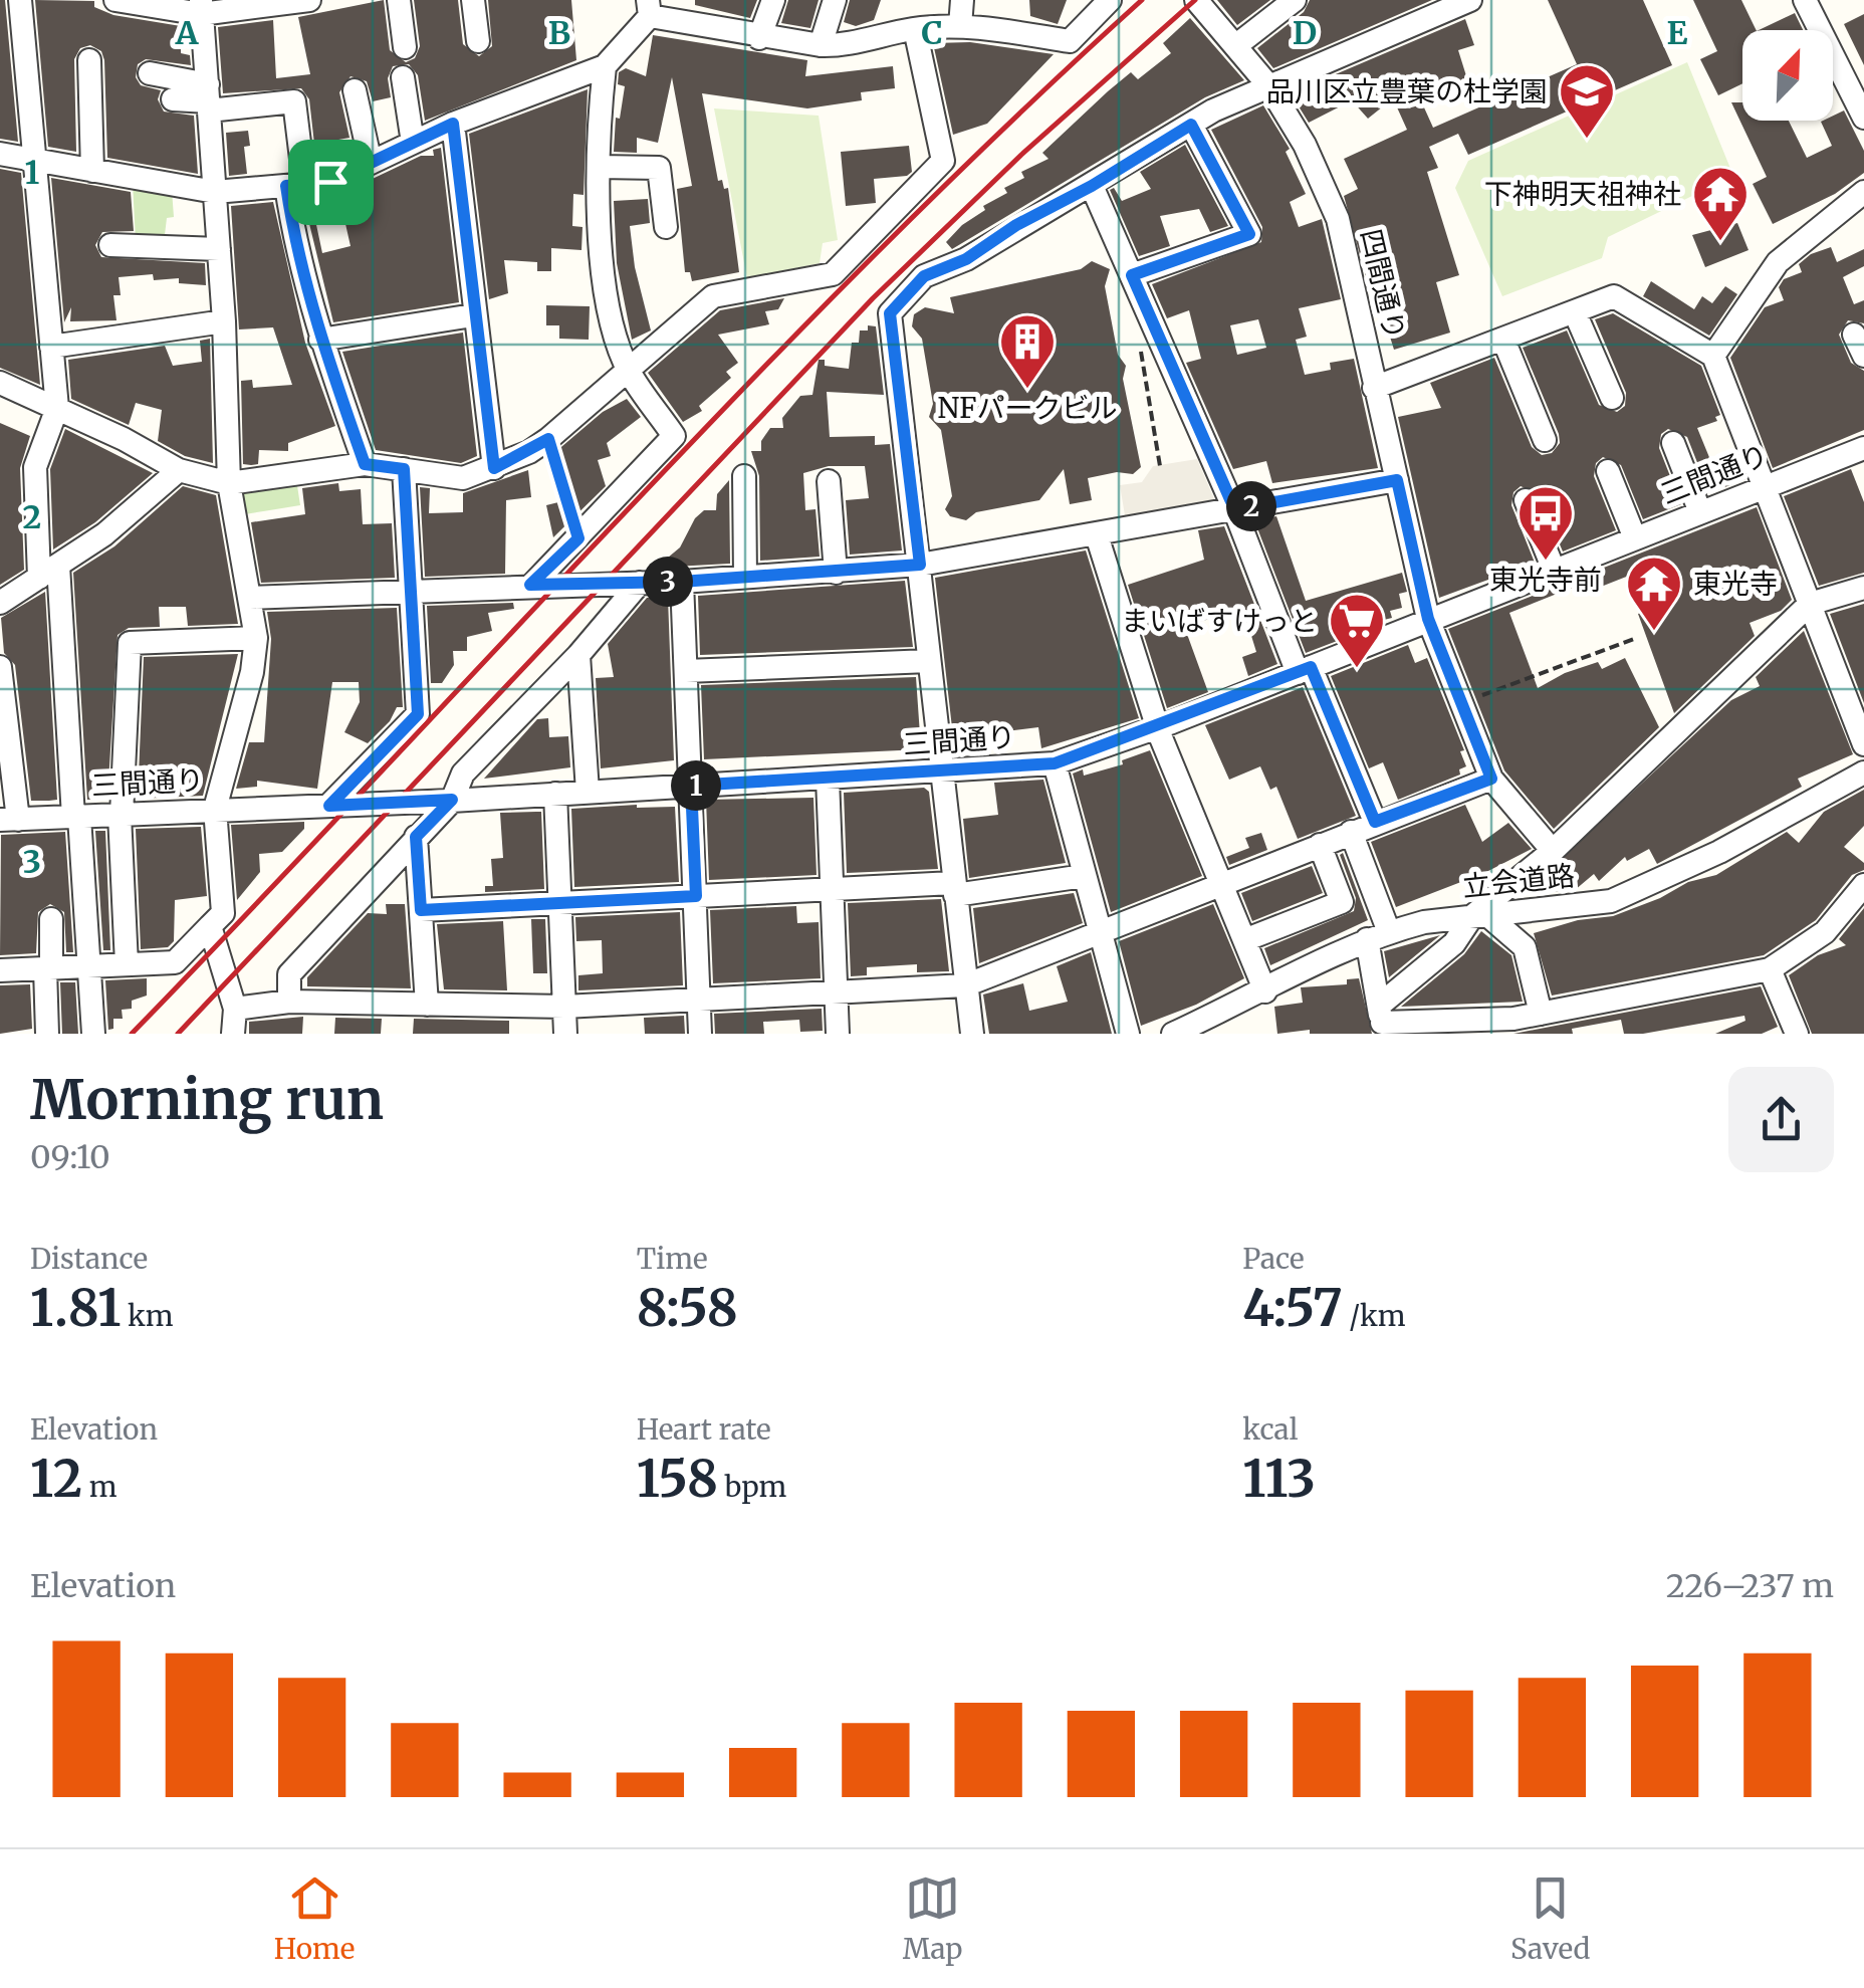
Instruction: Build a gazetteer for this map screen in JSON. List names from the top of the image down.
{
  "streets": {
    "street": ["四間通り", "三間通り", "立会道路"]
  },
  "crossings": [
    ["四間通り", "三間通り"]
  ],
  "places": {
    "school or university": ["品川区立豊葉の杜学園"],
    "temple": ["下神明天祖神社", "東光寺"],
    "building": ["NFパークビル"],
    "bus stop": ["東光寺前"],
    "supermarket": ["まいばすけっと"]
  },
  "north": "top right",
  "page": {
    "pins": ["2", "3", "1"],
    "heading": ["Morning run", "09:10"],
    "stats": [
      ["Distance", "1.81 km"],
      ["Time", "8:58"],
      ["Pace", "4:57 /km"],
      ["Elevation", "12 m"],
      ["Heart rate", "158 bpm"],
      ["kcal", "113"]
    ],
    "chart": ["Elevation", "226–237 m"],
    "tabs": ["Home", "Map", "Saved"]
  },
  "grid": {
    "columns": [
      "A",
      "B",
      "C",
      "D",
      "E"
    ],
    "rows": ["1", "2", "3"]
  }
}
